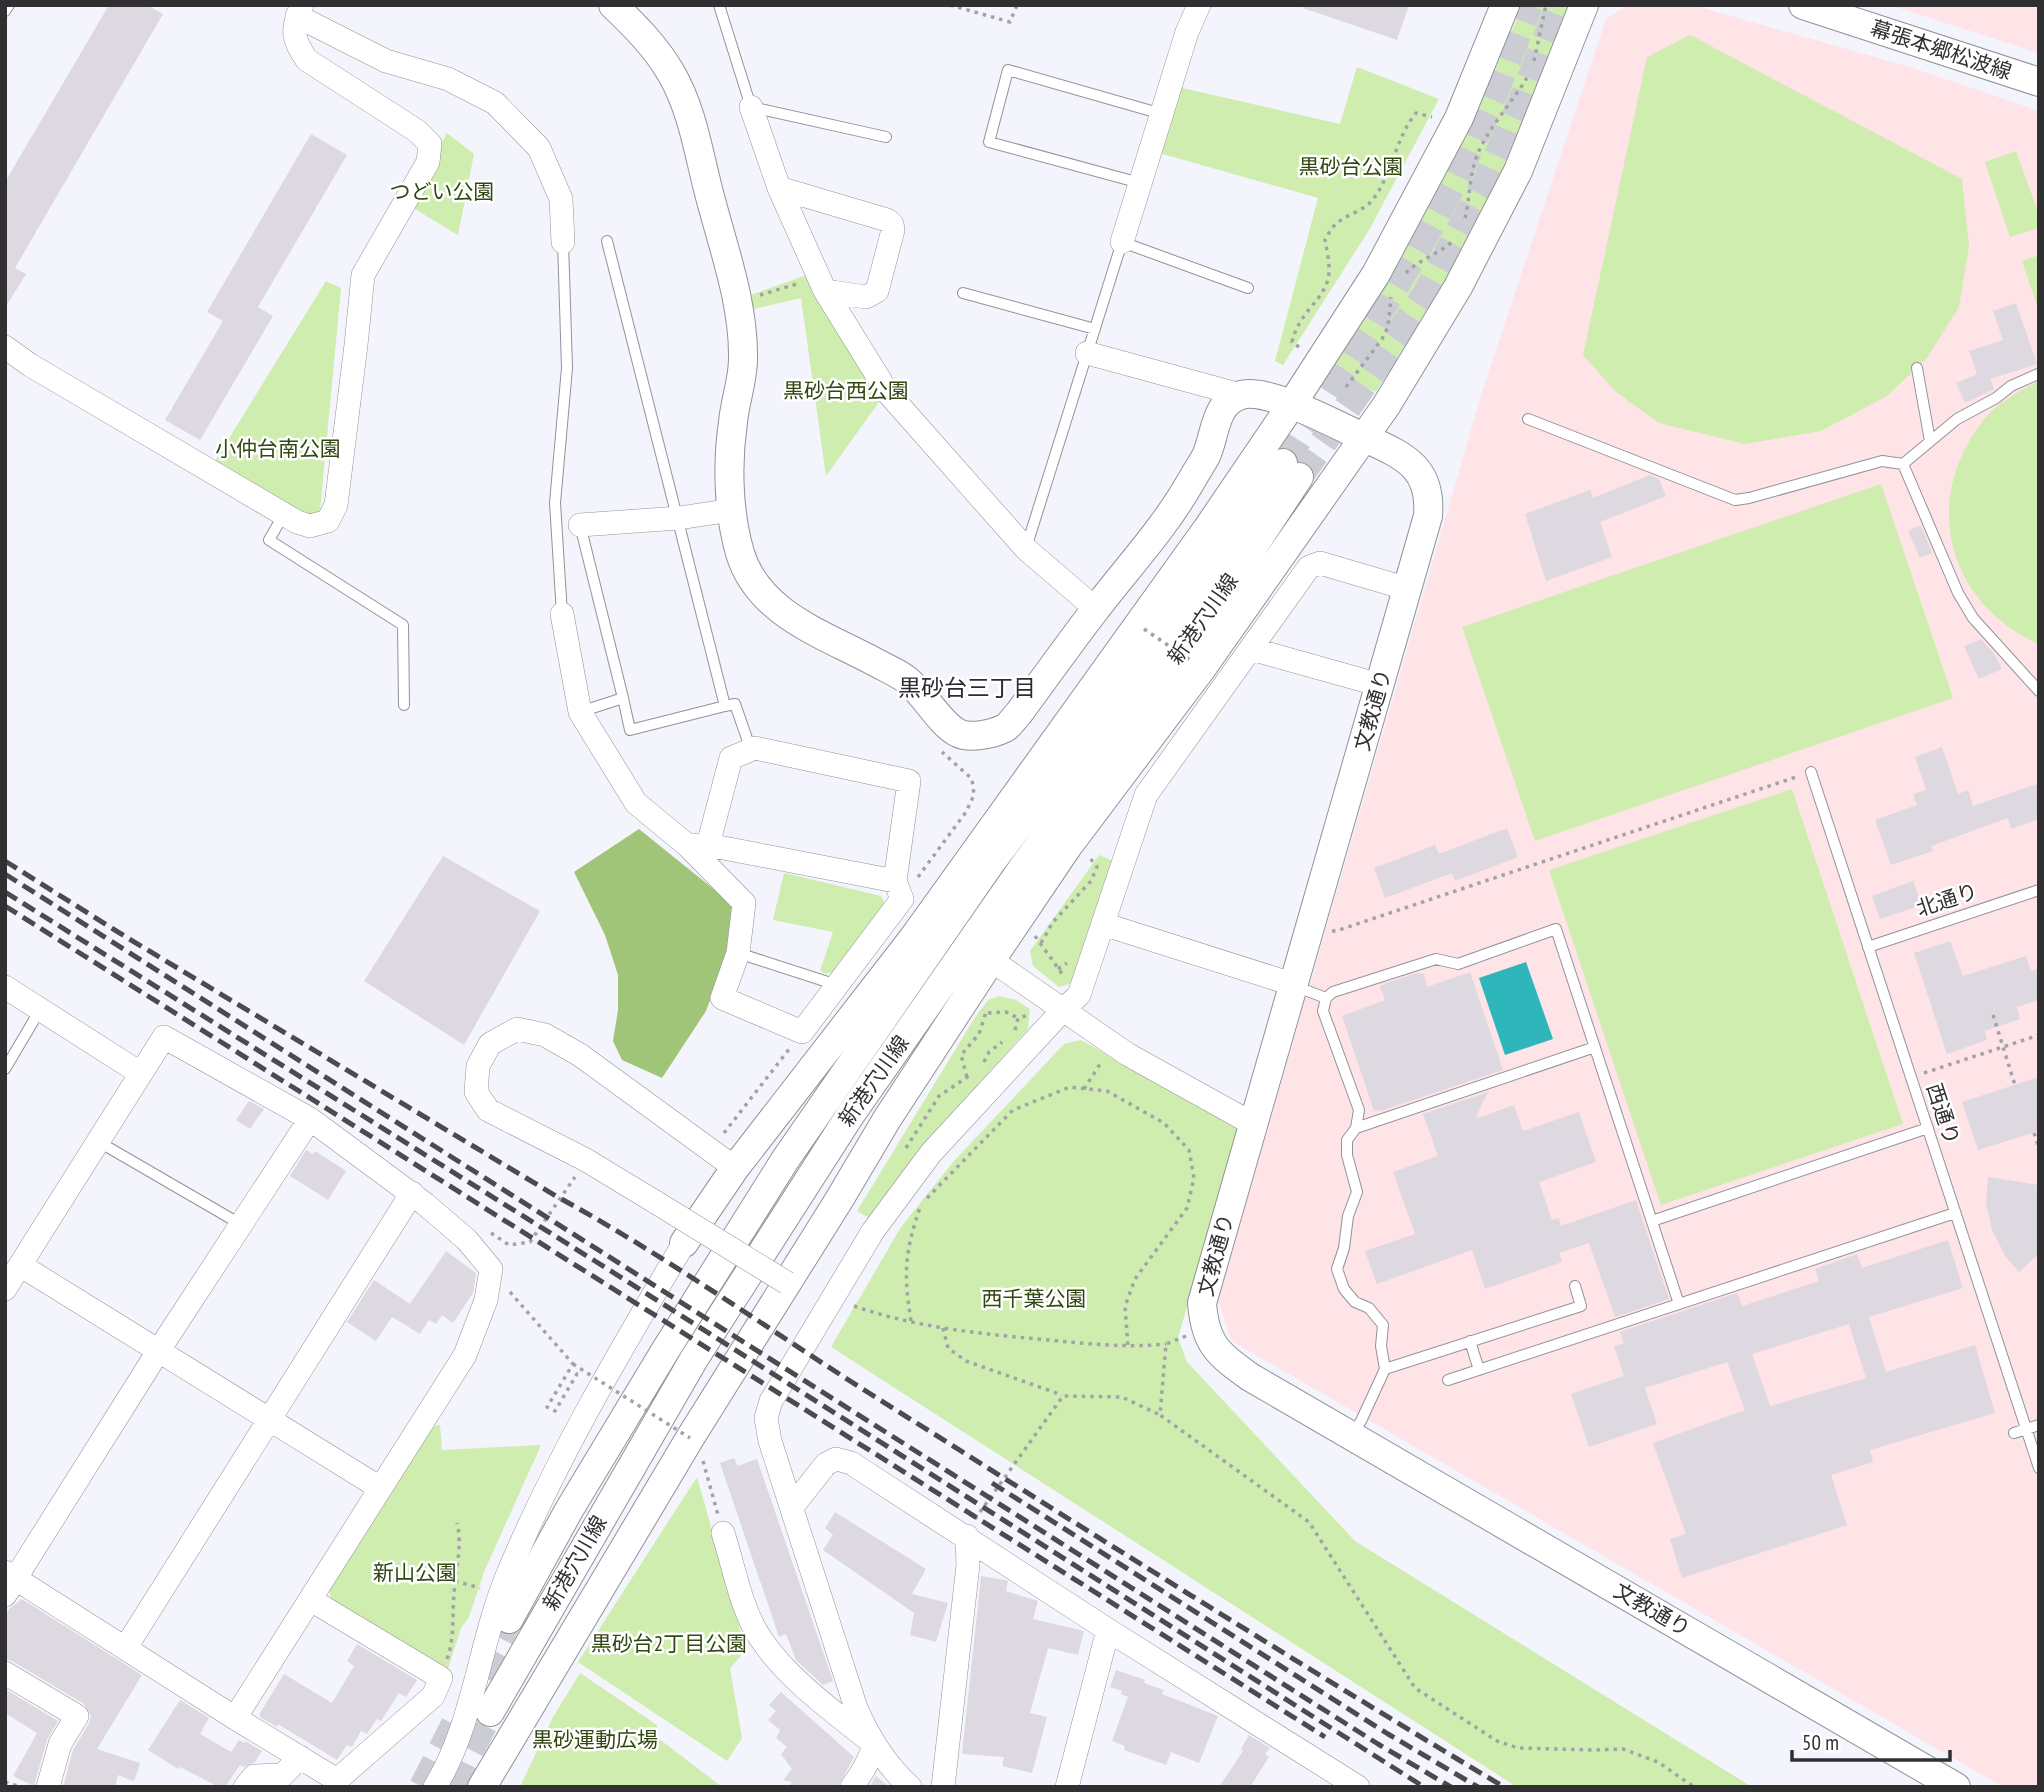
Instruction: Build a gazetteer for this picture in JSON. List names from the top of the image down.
{
  "streets": {
    "street": ["幕張本郷松波線", "新港穴川線", "文教通り"],
    "lane": ["北通り", "西通り"]
  },
  "crossings": [
    ["北通り", "西通り"]
  ],
  "districts": ["黒砂台三丁目"],
  "parks": [
    "黒砂台公園",
    "つどい公園",
    "黒砂台西公園",
    "小仲台南公園",
    "西千葉公園",
    "新山公園",
    "黒砂台2丁目公園",
    "黒砂運動広場"
  ],
  "scale_bar": "50 m"
}
